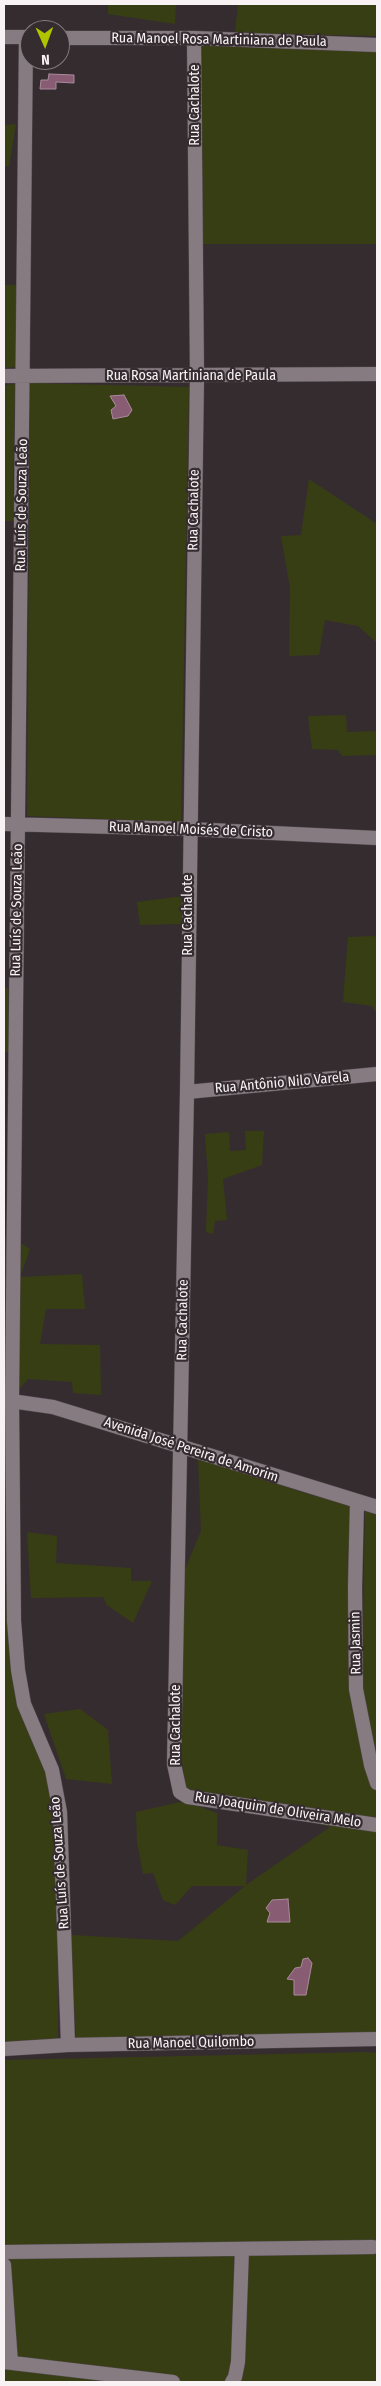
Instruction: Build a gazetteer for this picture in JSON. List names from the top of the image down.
{
  "streets": {
    "street": [
      "Rua Manoel Rosa Martiniana de Paula",
      "Rua Cachalote",
      "Rua Rosa Martiniana de Paula",
      "Rua Luís de Souza Leão",
      "Rua Manoel Moisés de Cristo",
      "Rua Antônio Nilo Varela",
      "Avenida José Pereira de Amorim",
      "Rua Jasmin",
      "Rua Joaquim de Oliveira Melo",
      "Rua Manoel Quilombo"
    ]
  },
  "crossings": [
    ["Rua Manoel Rosa Martiniana de Paula", "Rua Cachalote"],
    ["Rua Cachalote", "Rua Rosa Martiniana de Paula"],
    ["Rua Cachalote", "Rua Manoel Moisés de Cristo"],
    ["Rua Cachalote", "Rua Antônio Nilo Varela"],
    ["Rua Cachalote", "Avenida José Pereira de Amorim"],
    ["Rua Cachalote", "Rua Joaquim de Oliveira Melo"],
    ["Rua Rosa Martiniana de Paula", "Rua Luís de Souza Leão"],
    ["Rua Luís de Souza Leão", "Rua Manoel Moisés de Cristo"],
    ["Rua Luís de Souza Leão", "Avenida José Pereira de Amorim"],
    ["Rua Luís de Souza Leão", "Rua Manoel Quilombo"],
    ["Avenida José Pereira de Amorim", "Rua Jasmin"]
  ],
  "north": "bottom"
}
